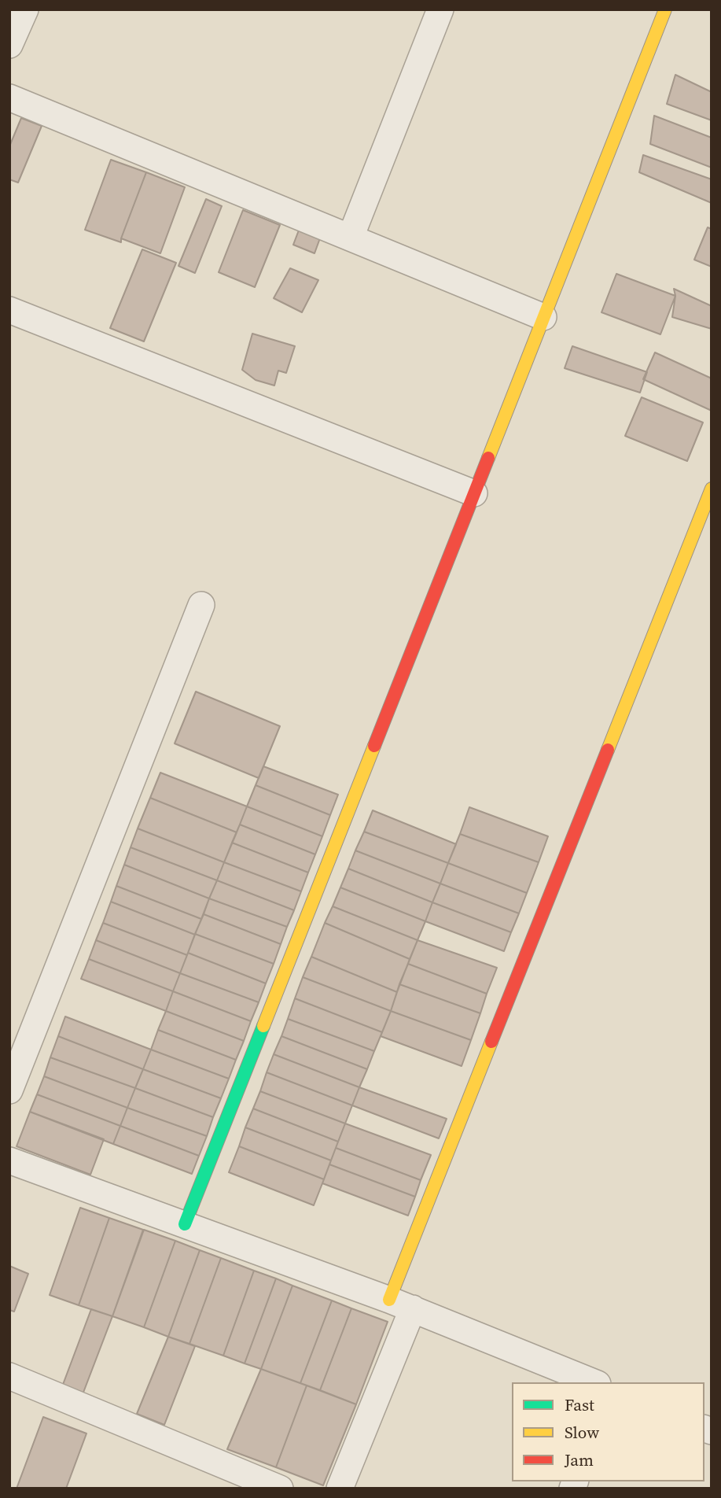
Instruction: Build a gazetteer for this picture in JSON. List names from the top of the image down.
{
  "legend": ["Fast", "Slow", "Jam"]
}
